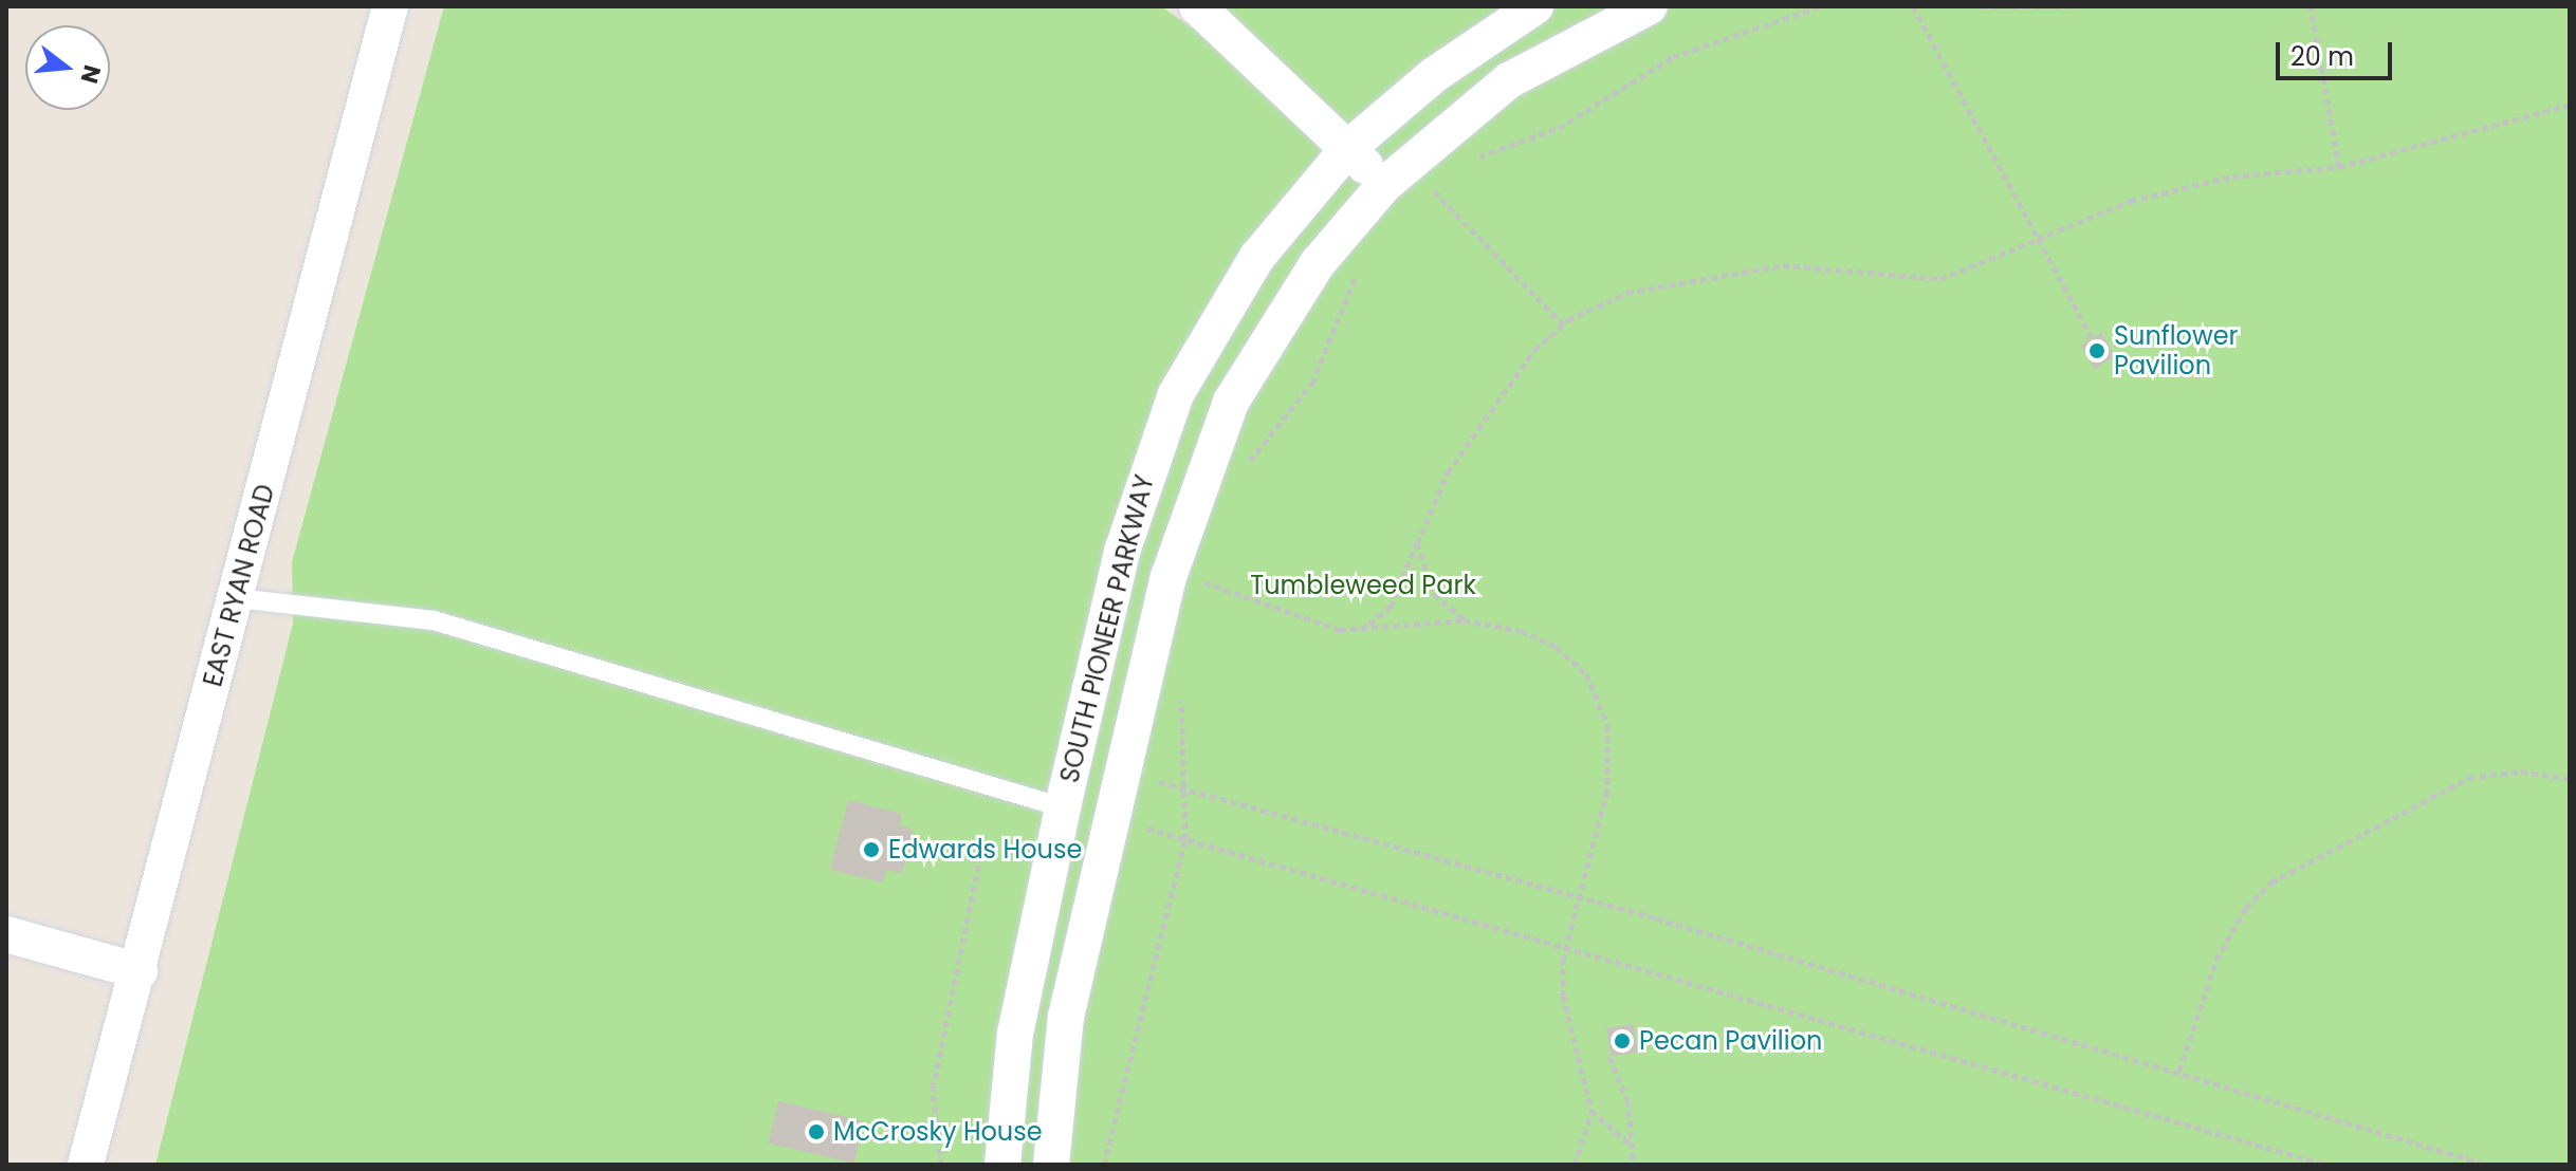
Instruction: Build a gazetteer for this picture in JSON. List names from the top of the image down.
{
  "streets": {
    "street": ["EAST RYAN ROAD", "SOUTH PIONEER PARKWAY"]
  },
  "parks": ["Tumbleweed Park"],
  "places": [
    "Sunflower Pavilion",
    "Edwards House",
    "Pecan Pavilion",
    "McCrosky House"
  ],
  "scale_bar": "20 m",
  "north": "right"
}
